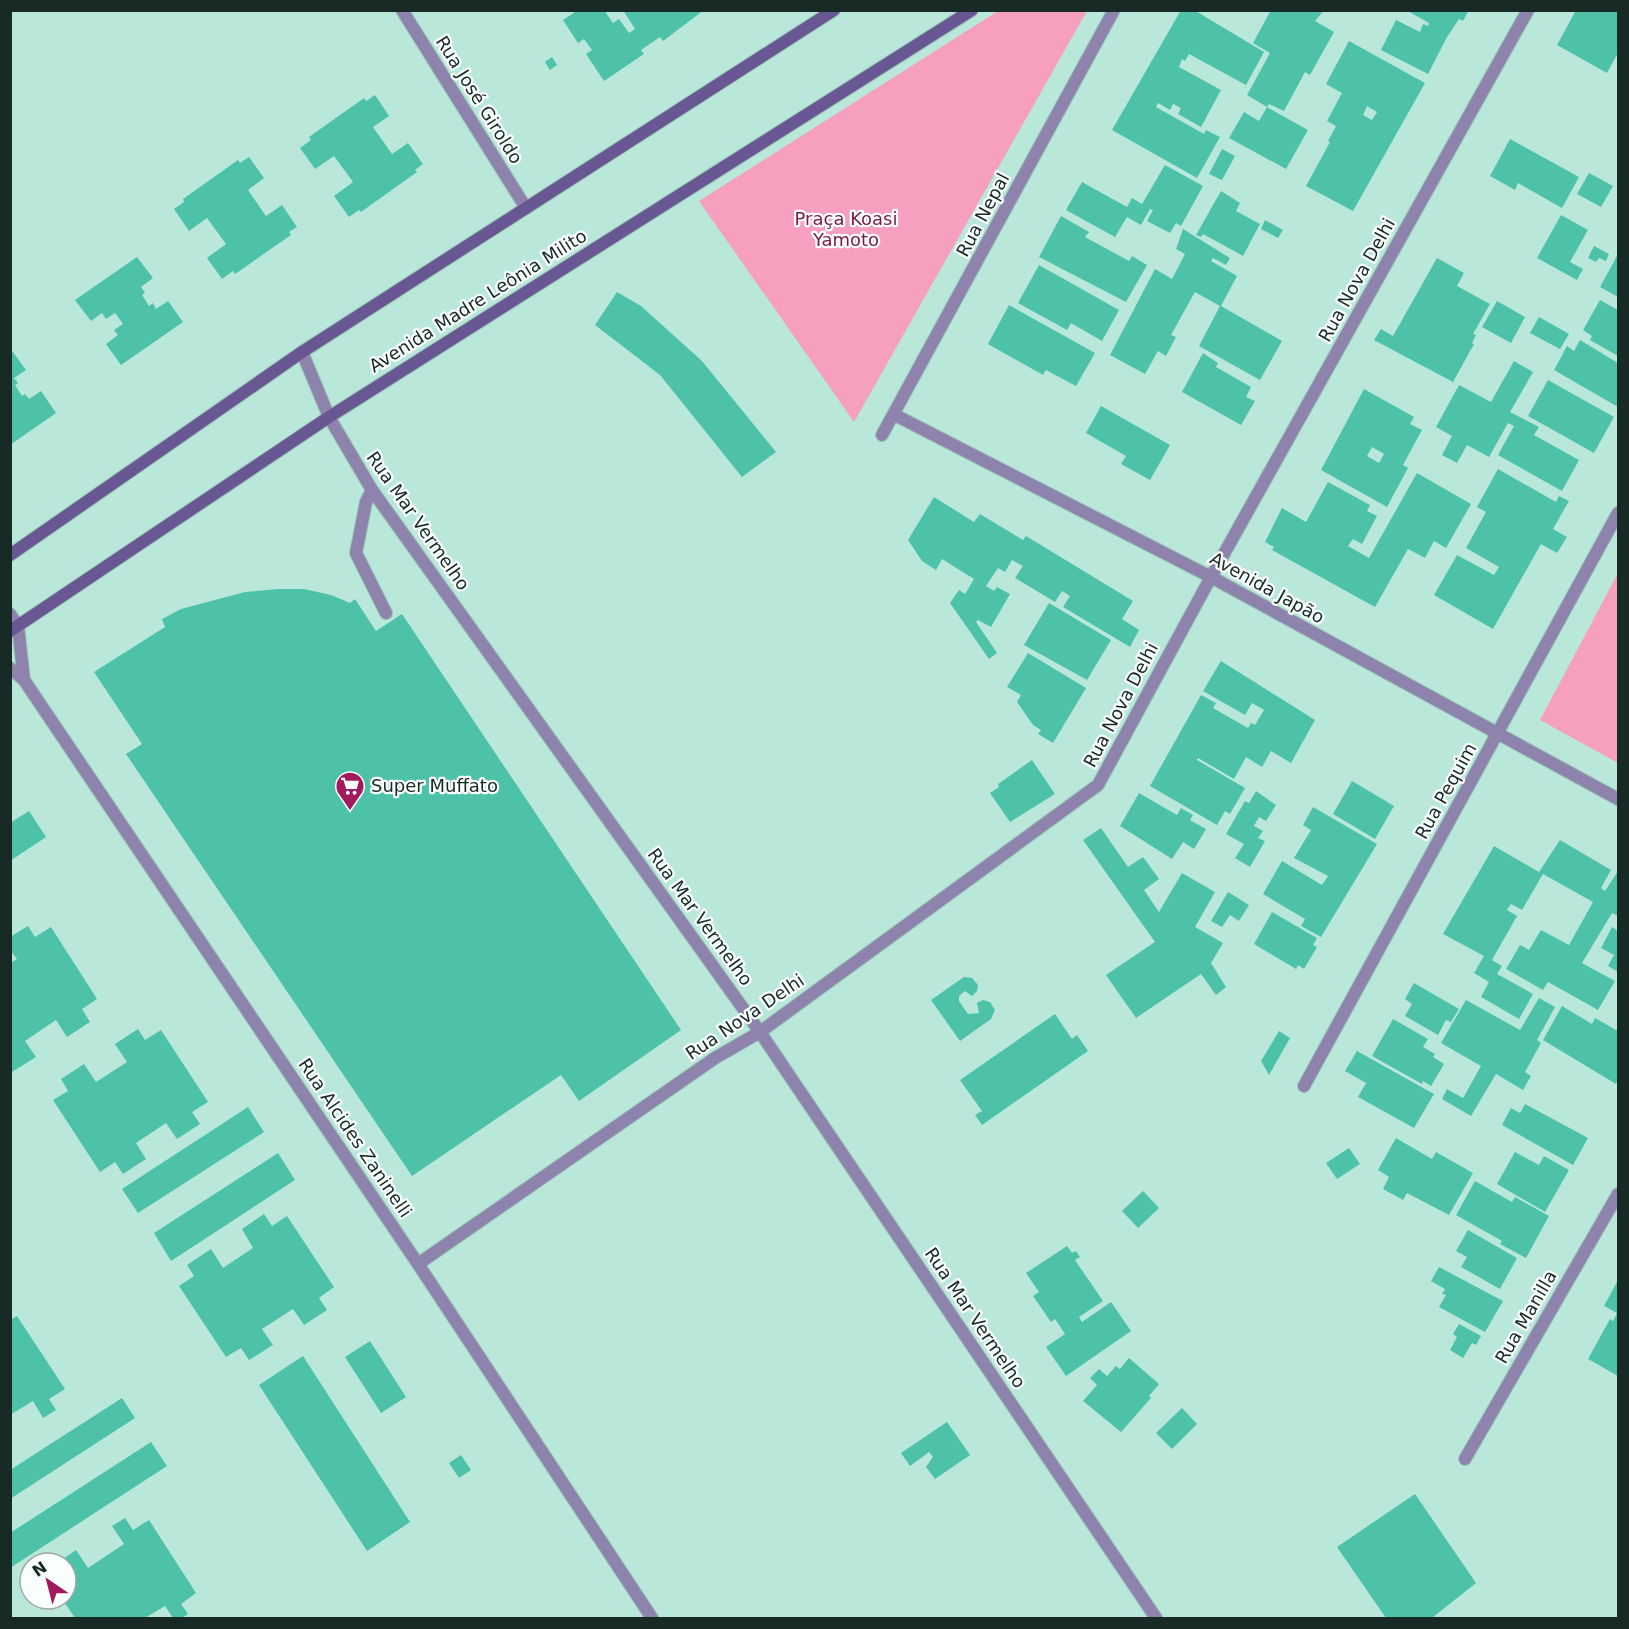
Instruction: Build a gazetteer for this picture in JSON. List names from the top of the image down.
{
  "streets": {
    "main road": ["Avenida Madre Leônia Milito"],
    "street": [
      "Rua José Giroldo",
      "Rua Nepal",
      "Rua Nova Delhi",
      "Rua Mar Vermelho",
      "Avenida Japão",
      "Rua Pequim",
      "Rua Alcides Zaninelli",
      "Rua Manilla"
    ]
  },
  "crossings": [
    ["Rua Nepal", "Avenida Japão"],
    ["Rua Nova Delhi", "Rua Mar Vermelho"],
    ["Rua Nova Delhi", "Avenida Japão"],
    ["Rua Nova Delhi", "Rua Alcides Zaninelli"],
    ["Avenida Madre Leônia Milito", "Rua Mar Vermelho"],
    ["Avenida Madre Leônia Milito", "Rua Alcides Zaninelli"],
    ["Avenida Japão", "Rua Pequim"]
  ],
  "parks": ["Praça Koasi Yamoto"],
  "places": {
    "supermarket": ["Super Muffato"]
  },
  "north": "top left"
}
